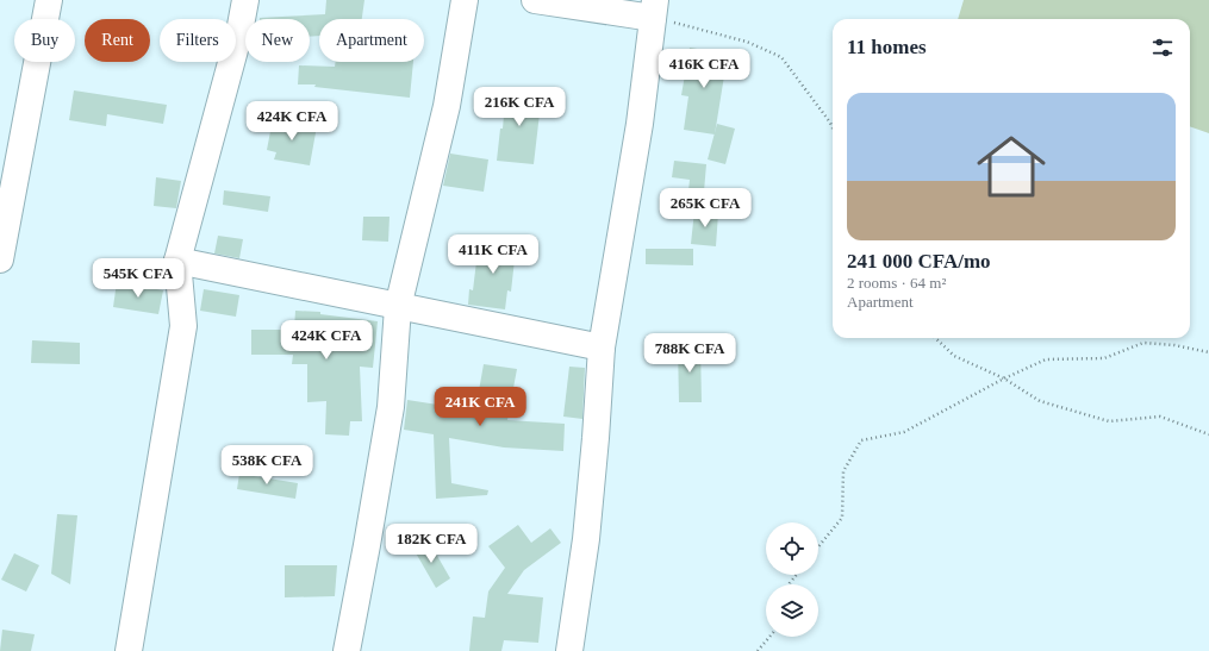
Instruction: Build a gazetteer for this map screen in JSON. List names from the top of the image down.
{
  "page": {
    "chip": [
      "Buy",
      "Rent",
      "Filters",
      "New",
      "Apartment"
    ],
    "heading": "11 homes",
    "price": [
      "416K CFA",
      "216K CFA",
      "424K CFA",
      "265K CFA",
      "411K CFA",
      "545K CFA",
      "424K CFA",
      "788K CFA",
      "241K CFA",
      "538K CFA",
      "182K CFA"
    ],
    "list": [
      {
        "name": "241 000 CFA/mo",
        "note": "2 rooms · 64 m² · Apartment"
      }
    ]
  }
}
